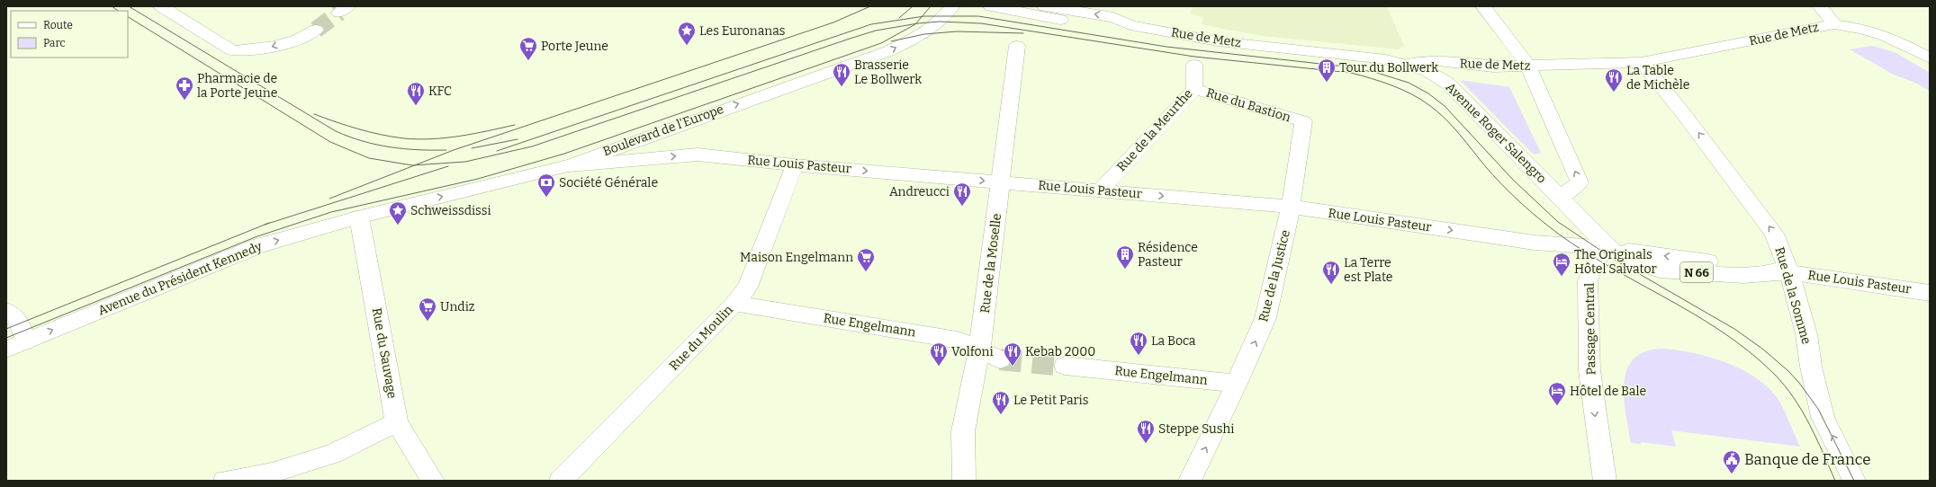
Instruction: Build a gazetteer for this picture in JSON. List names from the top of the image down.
{
  "streets": {
    "street": [
      "Rue de Metz",
      "Rue du Bastion",
      "Boulevard de l'Europe",
      "Rue de la Meurthe",
      "Avenue Roger Salengro",
      "Rue Louis Pasteur",
      "Rue de la Moselle",
      "N 66",
      "Rue de la Justice",
      "Avenue du Président Kennedy",
      "Rue de la Somme",
      "Rue Engelmann",
      "Passage Central",
      "Rue du Moulin",
      "Rue du Sauvage"
    ]
  },
  "crossings": [
    ["Rue de Metz", "Avenue Roger Salengro"],
    ["Rue de Metz", "Rue de la Somme"],
    ["Rue du Bastion", "Rue de la Meurthe"],
    ["Rue du Bastion", "Rue de la Justice"],
    ["Boulevard de l'Europe", "Rue Louis Pasteur"],
    ["Boulevard de l'Europe", "Avenue du Président Kennedy"],
    ["Boulevard de l'Europe", "Rue du Sauvage"],
    ["Rue de la Meurthe", "Rue Louis Pasteur"],
    ["Avenue Roger Salengro", "Rue Louis Pasteur"],
    ["Avenue Roger Salengro", "Passage Central"],
    ["Rue Louis Pasteur", "Rue de la Moselle"],
    ["Rue Louis Pasteur", "Rue de la Justice"],
    ["Rue Louis Pasteur", "Rue de la Somme"],
    ["Rue Louis Pasteur", "Passage Central"],
    ["Rue Louis Pasteur", "Rue du Moulin"],
    ["Rue de la Moselle", "Rue Engelmann"],
    ["Rue de la Justice", "Rue Engelmann"],
    ["Avenue du Président Kennedy", "Rue du Sauvage"],
    ["Rue Engelmann", "Rue du Moulin"]
  ],
  "one_way": [
    "Boulevard de l'Europe",
    "Rue Louis Pasteur",
    "Rue de la Justice",
    "Avenue du Président Kennedy",
    "Rue de la Somme",
    "Passage Central"
  ],
  "places": {
    "place": ["Les Euronanas", "Schweissdissi"],
    "supermarket": ["Porte Jeune", "Maison Engelmann", "Undiz"],
    "building": ["Tour du Bollwerk", "Résidence Pasteur"],
    "restaurant": [
      "Brasserie Le Bollwerk",
      "La Table de Michèle",
      "KFC",
      "Andreucci",
      "La Terre est Plate",
      "La Boca",
      "Volfoni",
      "Kebab 2000",
      "Le Petit Paris",
      "Steppe Sushi"
    ],
    "pharmacy": ["Pharmacie de la Porte Jeune"],
    "bank": ["Société Générale"],
    "hotel": ["The Originals Hôtel Salvator", "Hôtel de Bale"],
    "public building": ["Banque de France"]
  },
  "legend": ["Route", "Parc"]
}
